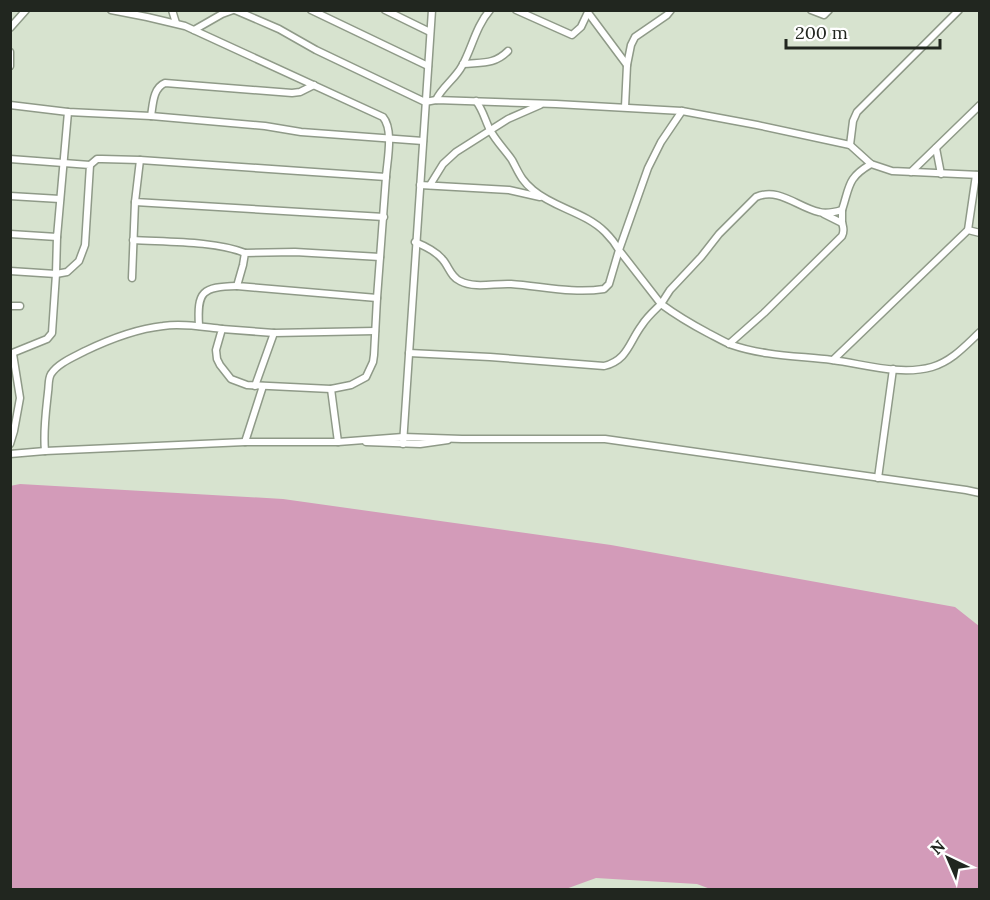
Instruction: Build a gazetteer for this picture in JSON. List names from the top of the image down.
{
  "scale_bar": "200 m",
  "north": "top left"
}
